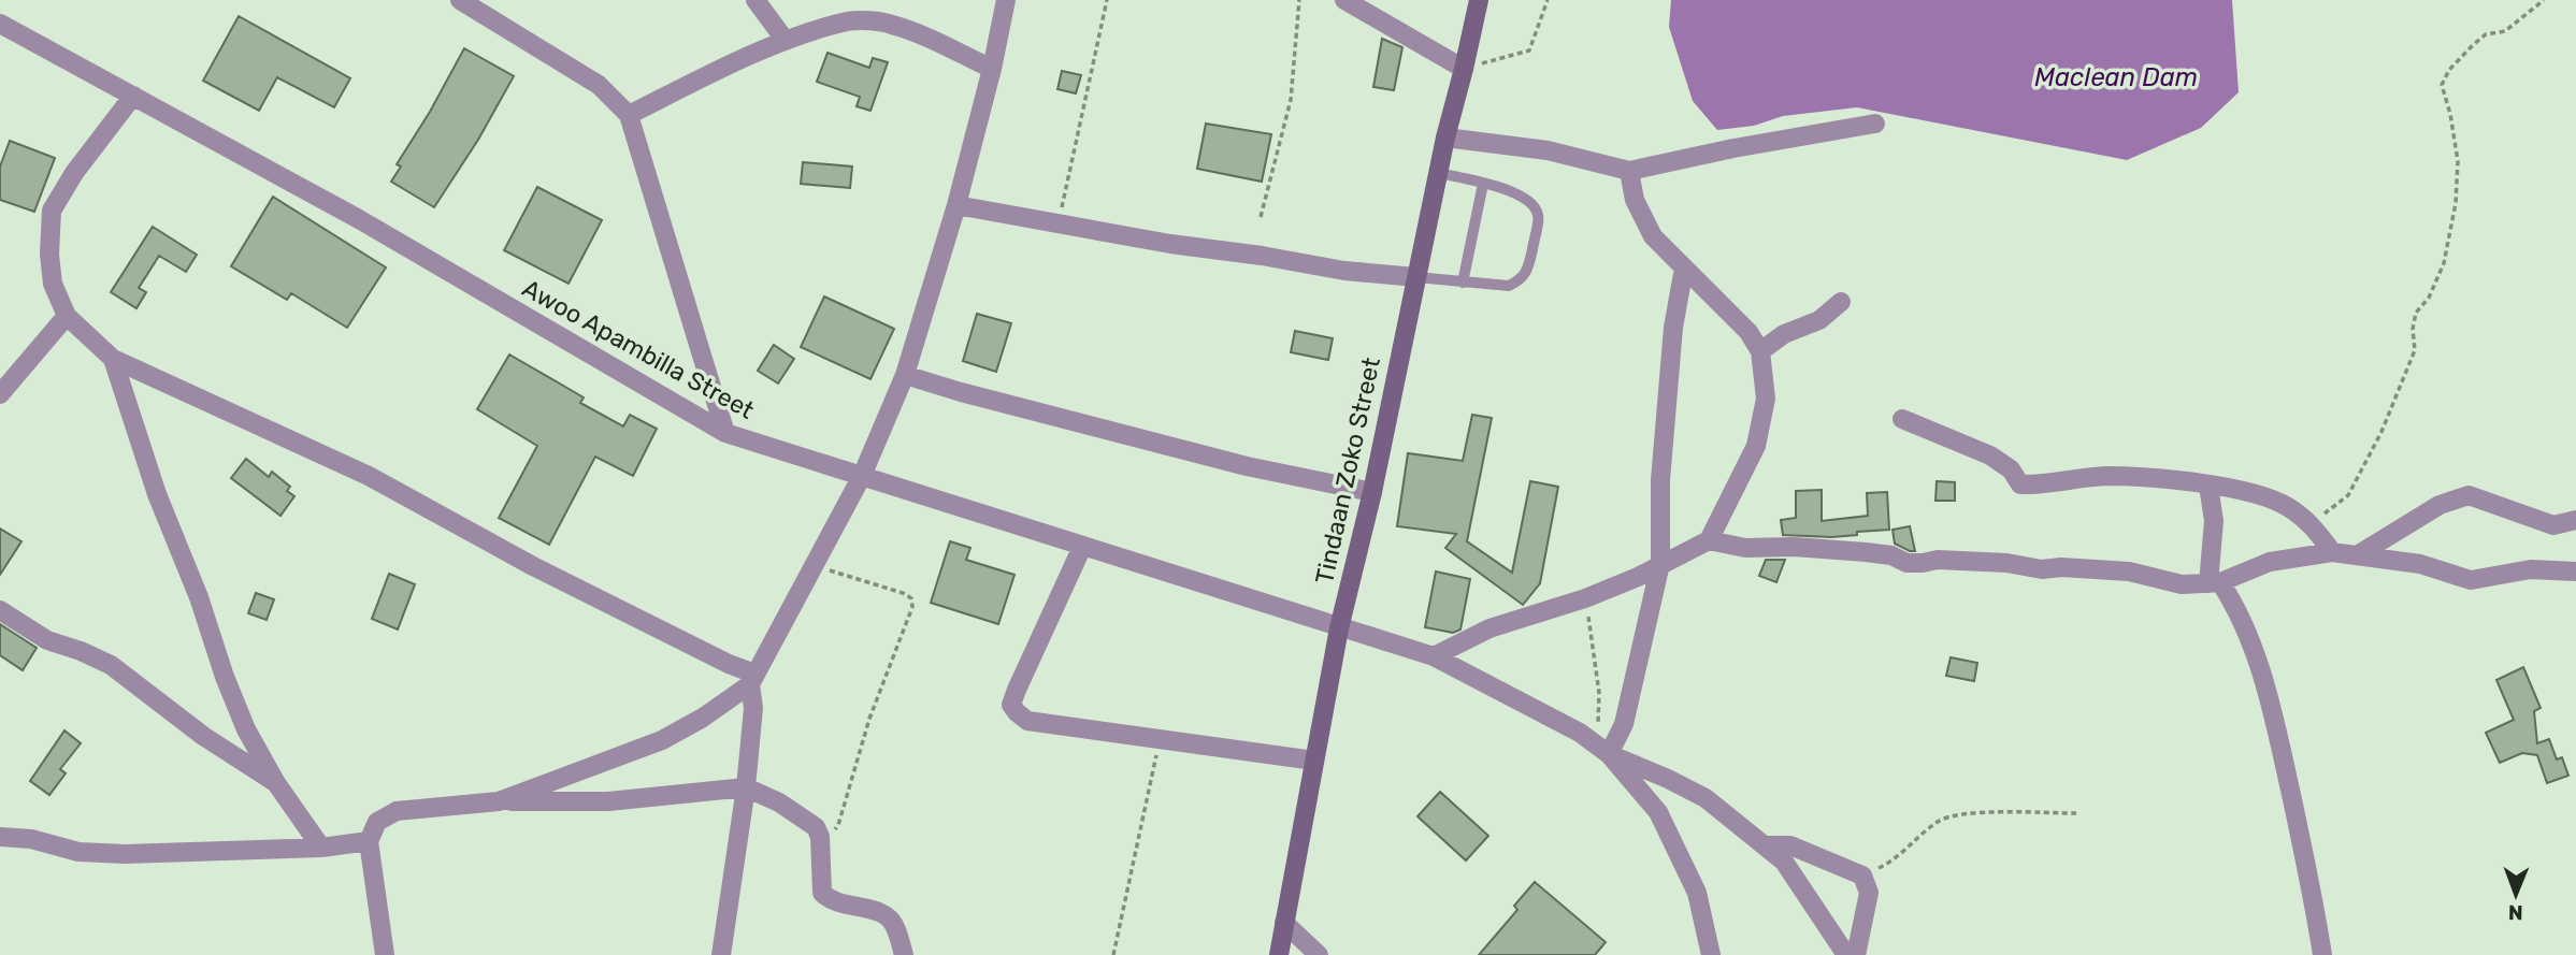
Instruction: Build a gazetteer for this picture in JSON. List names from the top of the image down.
{
  "streets": {
    "main road": ["Tindaan Zoko Street"],
    "street": ["Awoo Apambilla Street"]
  },
  "crossings": [
    ["Awoo Apambilla Street", "Tindaan Zoko Street"]
  ],
  "water": ["Maclean Dam"],
  "north": "bottom"
}
